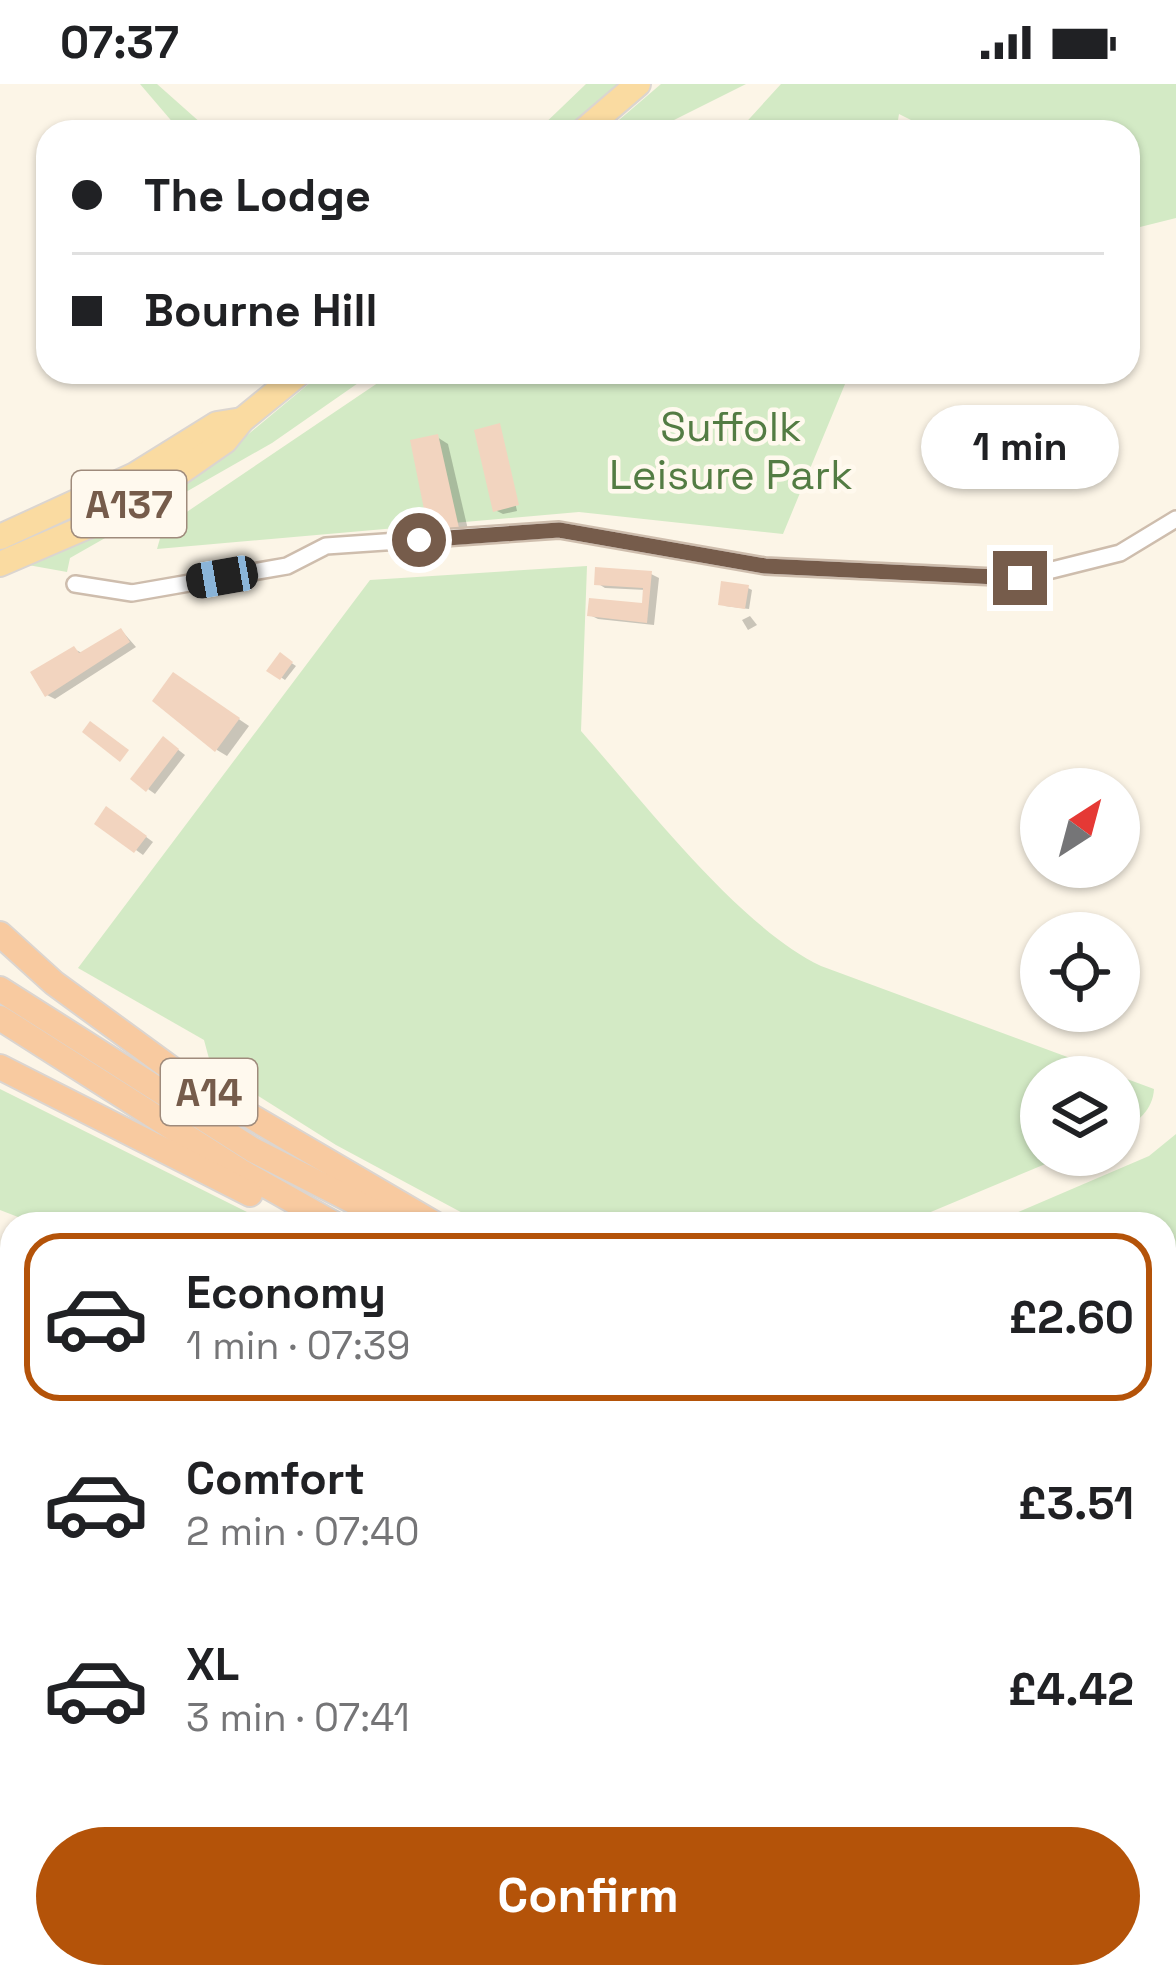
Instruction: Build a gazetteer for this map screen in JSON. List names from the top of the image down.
{
  "streets": {
    "highway": ["A14"],
    "main road": ["A137"]
  },
  "parks": ["Suffolk Leisure Park"],
  "north": "top right",
  "page": {
    "status": "07:37",
    "banner": ["The Lodge", "Bourne Hill"],
    "bubble": "1 min",
    "list": [
      {
        "name": "Economy",
        "note": "1 min · 07:39",
        "value": "£2.60"
      },
      {
        "name": "Comfort",
        "note": "2 min · 07:40",
        "value": "£3.51"
      },
      {
        "name": "XL",
        "note": "3 min · 07:41",
        "value": "£4.42"
      }
    ],
    "buttons": "Confirm"
  }
}
